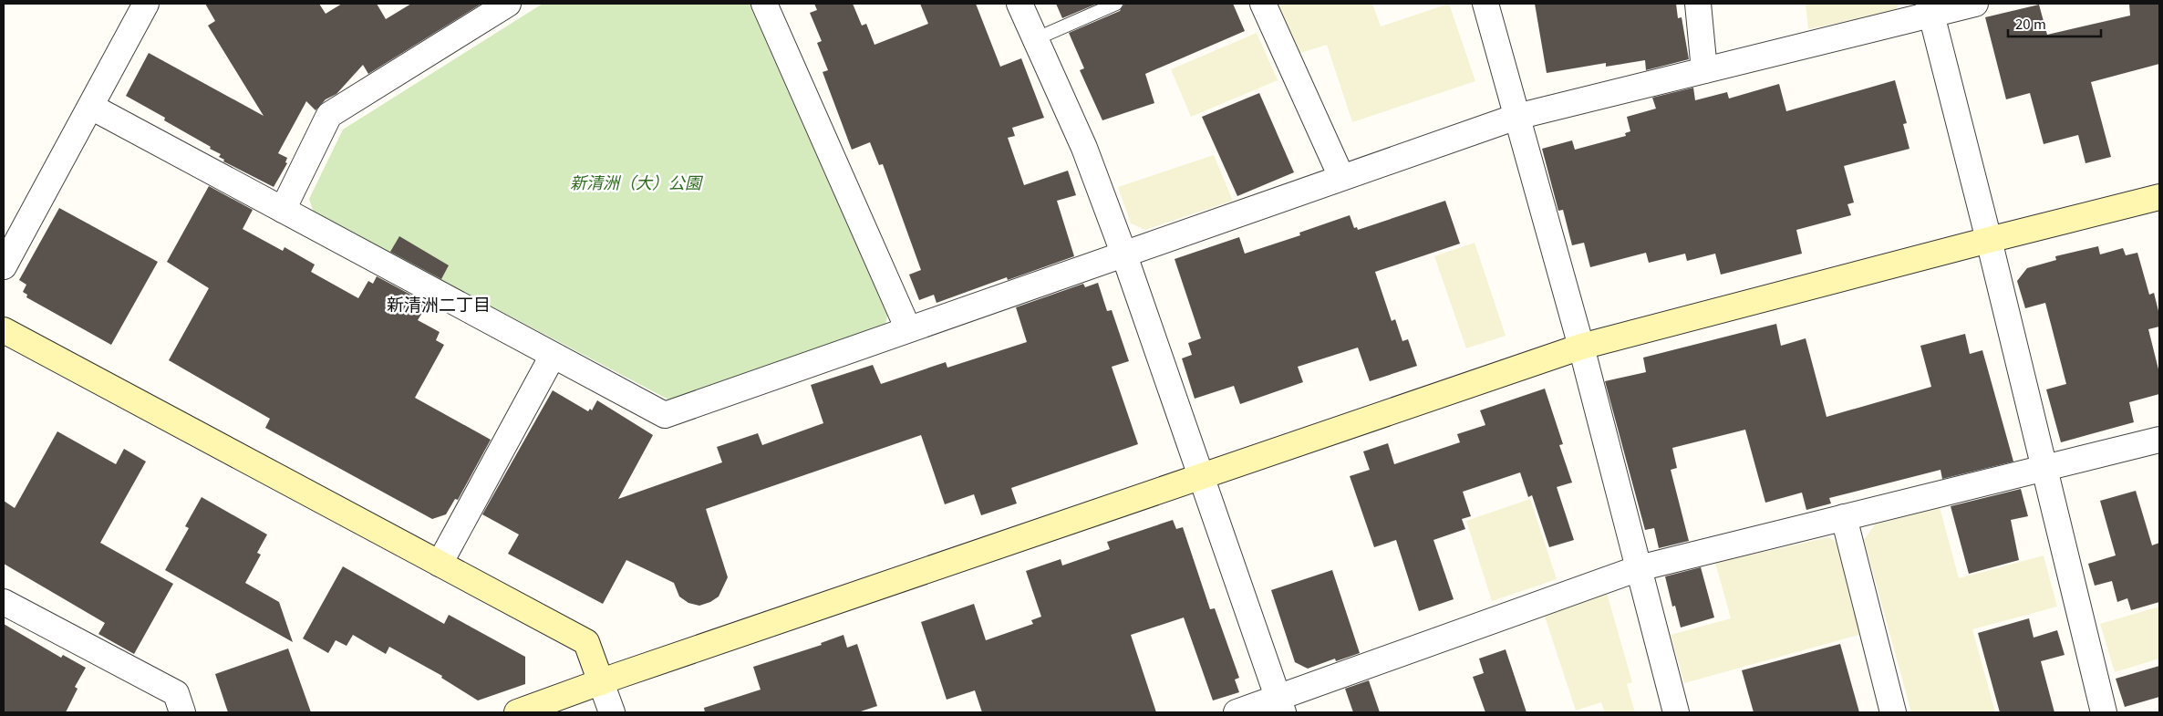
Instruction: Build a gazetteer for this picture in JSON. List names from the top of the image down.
{
  "districts": ["新清洲二丁目"],
  "parks": ["新清洲（大）公園"],
  "scale_bar": "20 m"
}
